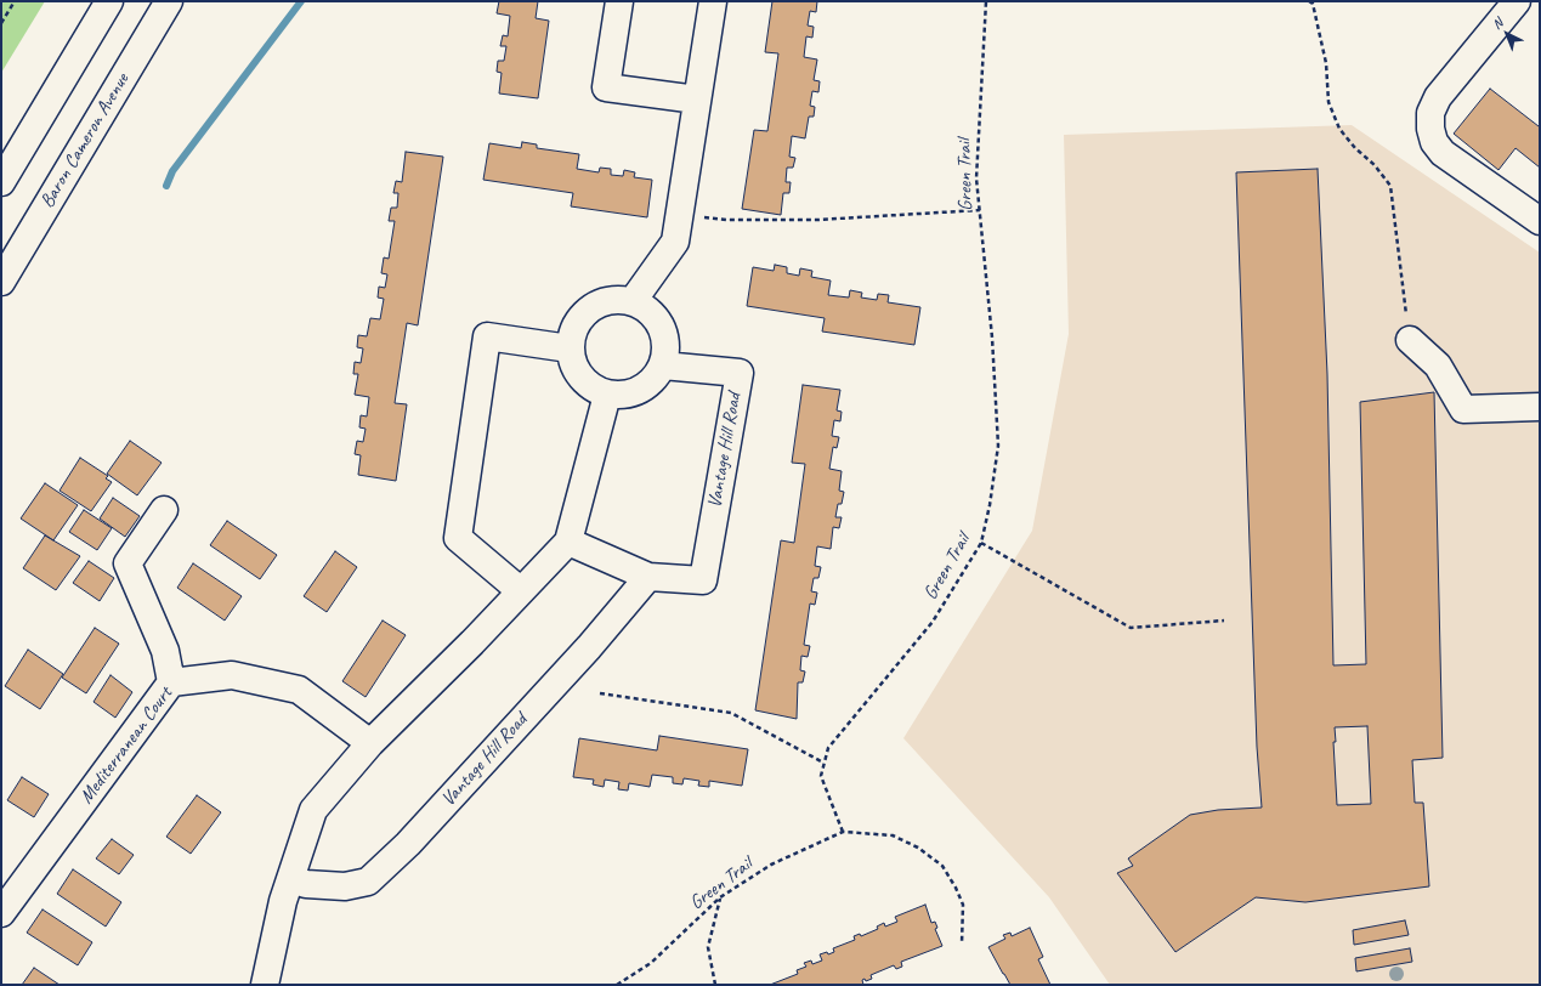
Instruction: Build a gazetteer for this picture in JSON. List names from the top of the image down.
{
  "streets": {
    "street": ["Baron Cameron Avenue", "Vantage Hill Road", "Mediterranean Court"],
    "path": ["Green Trail"]
  },
  "north": "top left"
}
